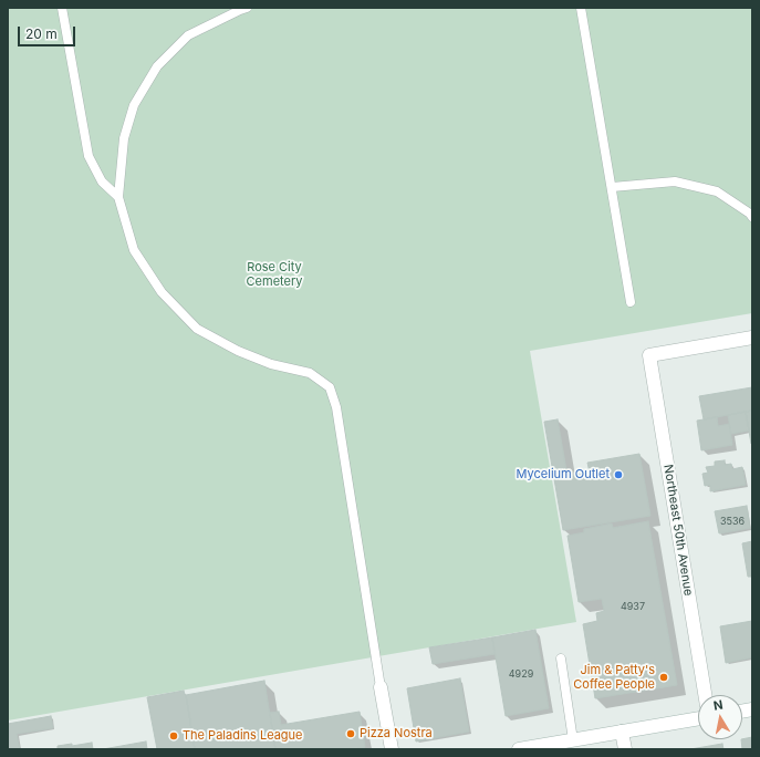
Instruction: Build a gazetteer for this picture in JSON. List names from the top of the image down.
{
  "streets": {
    "street": ["Northeast 50th Avenue"]
  },
  "parks": ["Rose City Cemetery"],
  "places": [
    "Mycelium Outlet",
    "Jim & Patty's Coffee People",
    "Pizza Nostra",
    "The Paladins League"
  ],
  "house_numbers": ["3536", "4937", "4929"],
  "scale_bar": "20 m",
  "north": "top"
}
